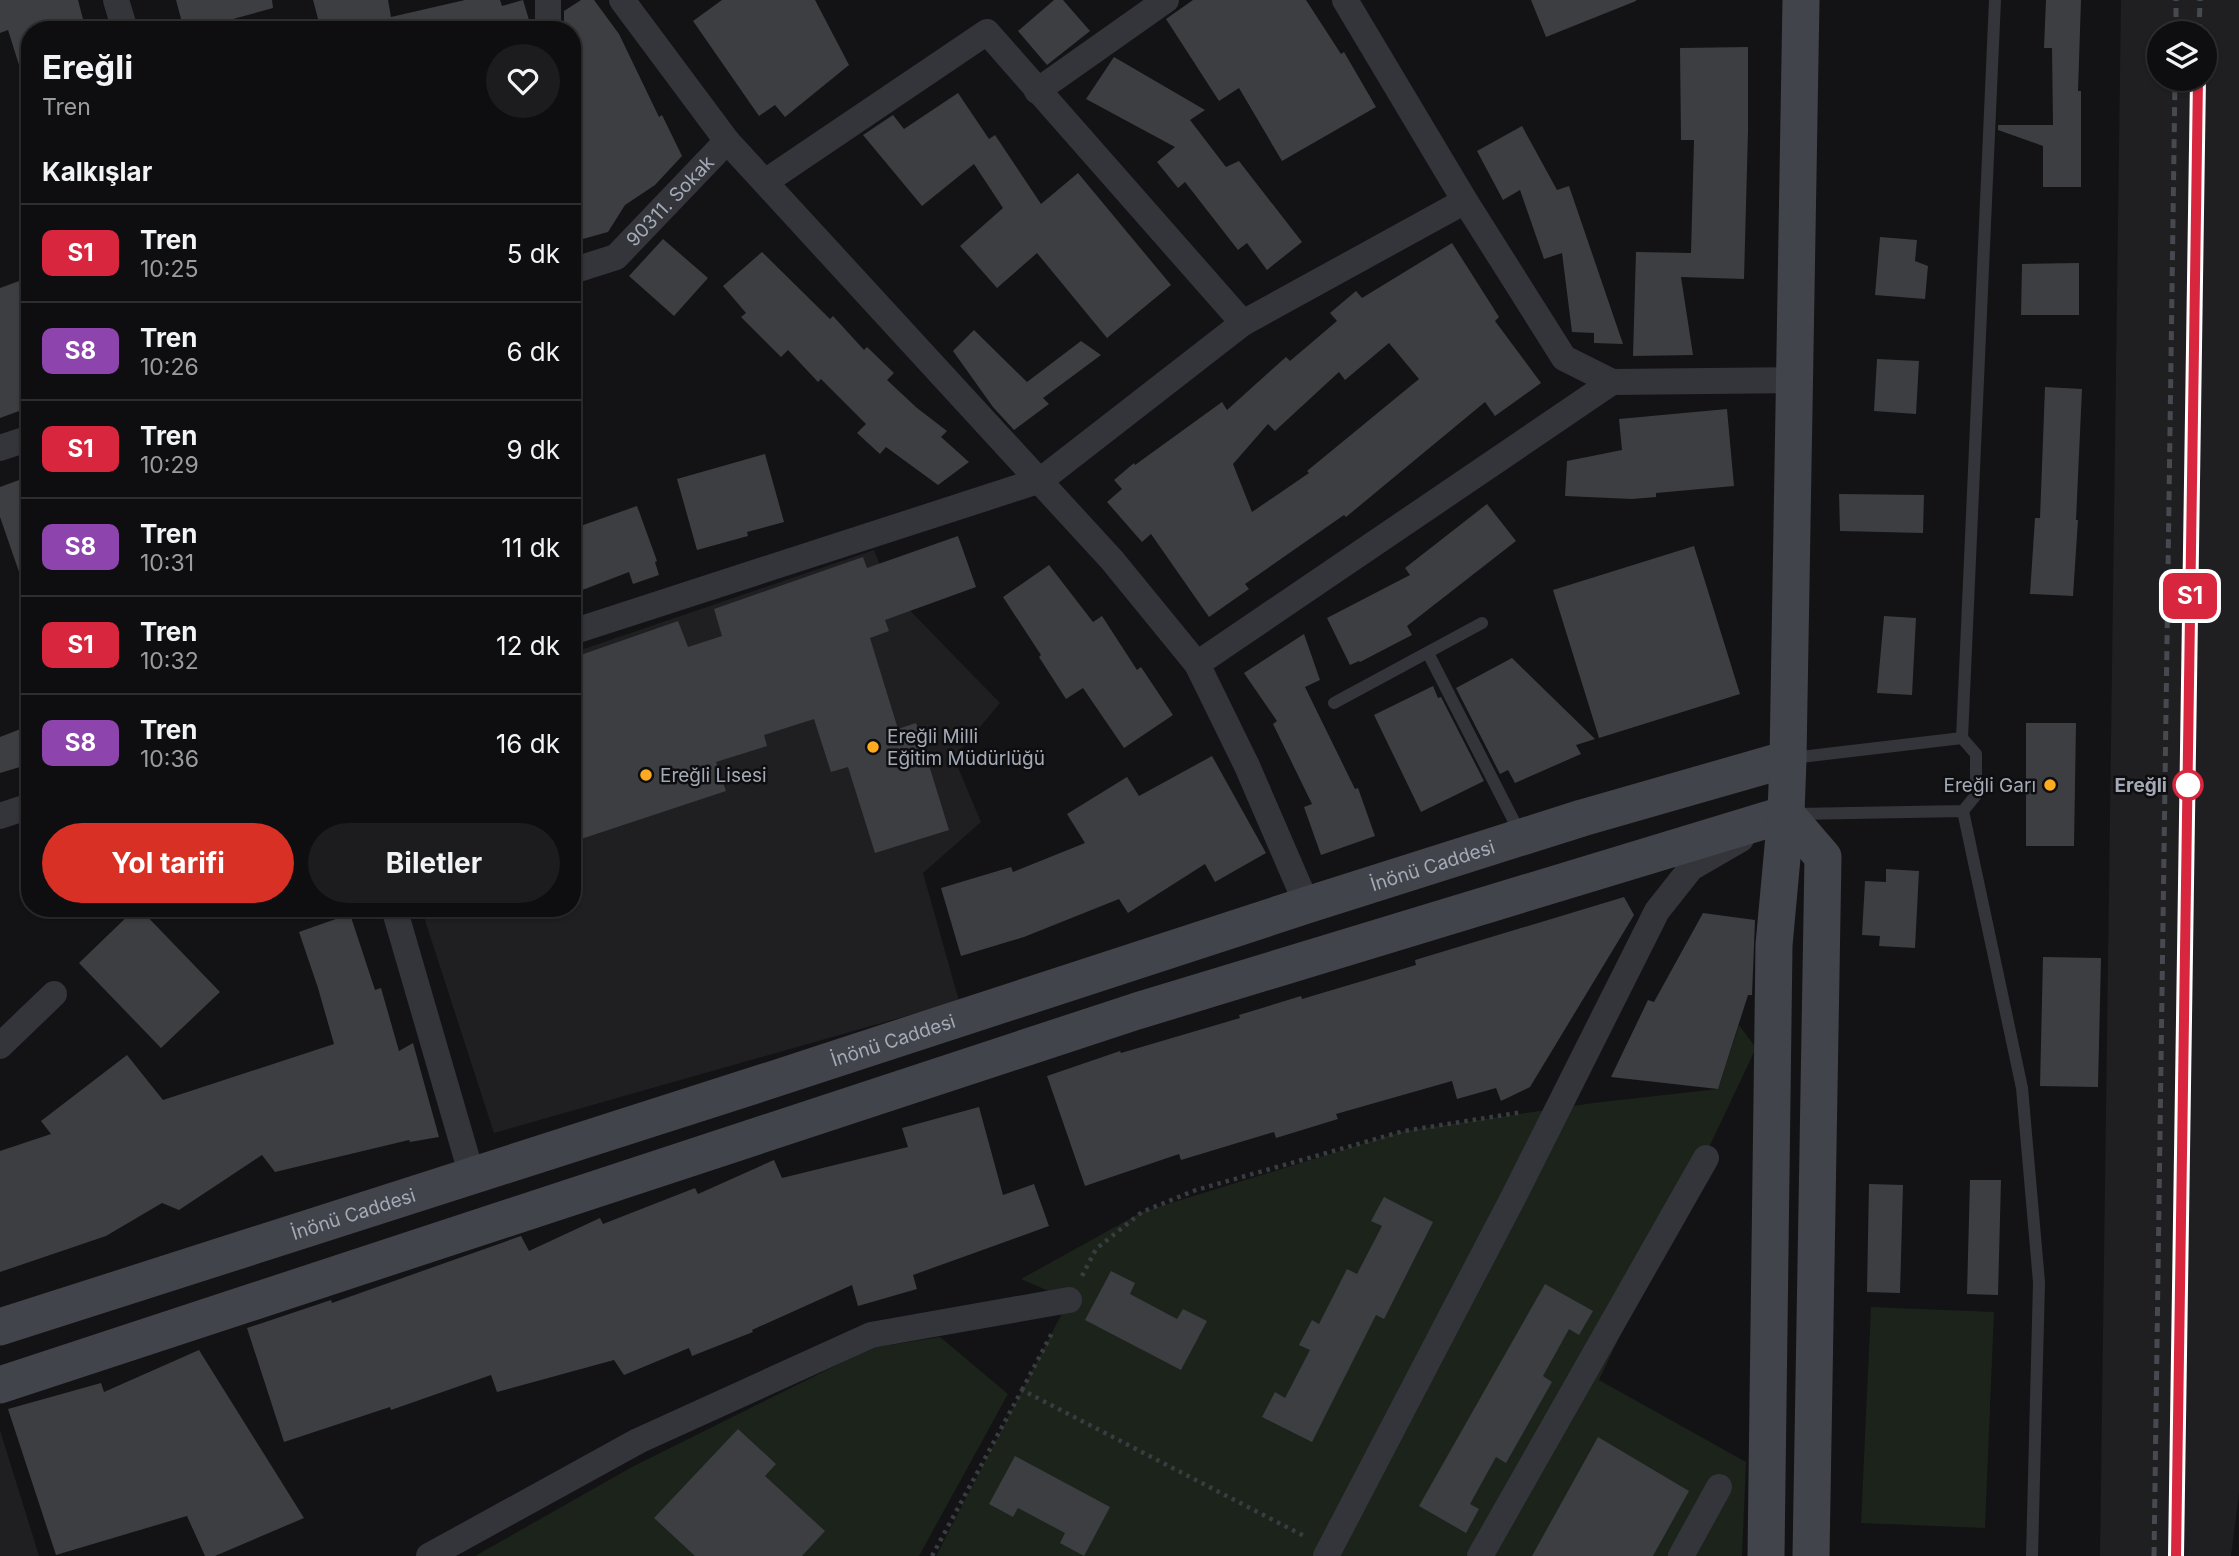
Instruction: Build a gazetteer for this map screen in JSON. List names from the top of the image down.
{
  "streets": {
    "main road": ["İnönü Caddesi"],
    "street": ["90311. Sokak"]
  },
  "places": [
    "Ereğli Milli Eğitim Müdürlüğü",
    "Ereğli Lisesi",
    "Ereğli Garı",
    "Ereğli"
  ],
  "page": {
    "on_map": "S1",
    "heading": [
      ["Ereğli", "Tren"],
      "Kalkışlar"
    ],
    "list": [
      {
        "mark": "S1",
        "name": "Tren",
        "note": "10:25",
        "value": "5 dk"
      },
      {
        "mark": "S8",
        "name": "Tren",
        "note": "10:26",
        "value": "6 dk"
      },
      {
        "mark": "S1",
        "name": "Tren",
        "note": "10:29",
        "value": "9 dk"
      },
      {
        "mark": "S8",
        "name": "Tren",
        "note": "10:31",
        "value": "11 dk"
      },
      {
        "mark": "S1",
        "name": "Tren",
        "note": "10:32",
        "value": "12 dk"
      },
      {
        "mark": "S8",
        "name": "Tren",
        "note": "10:36",
        "value": "16 dk"
      }
    ],
    "buttons": ["Yol tarifi", "Biletler"]
  }
}
